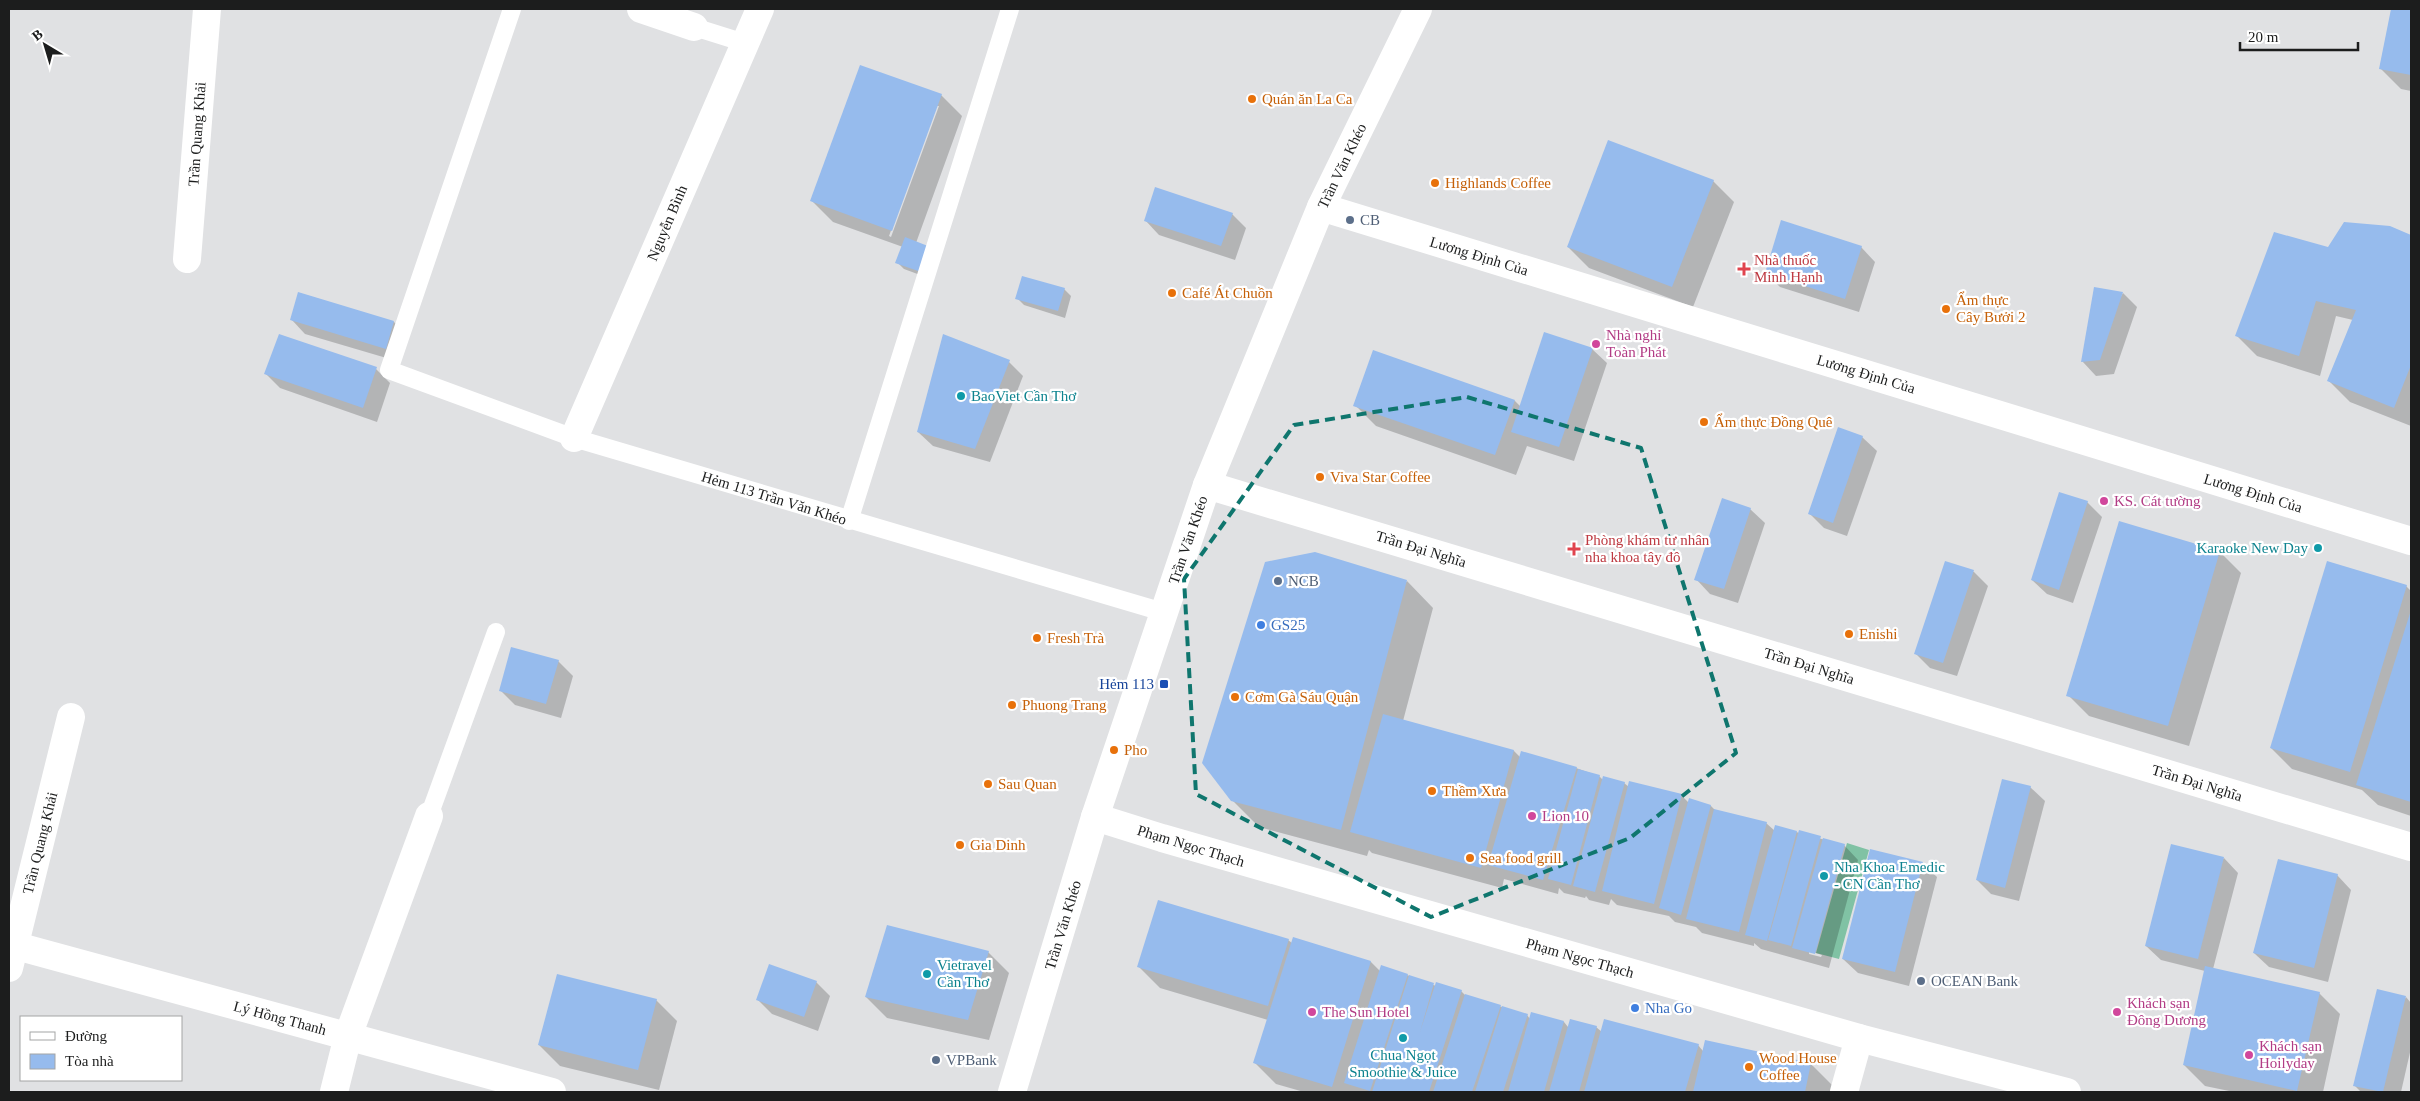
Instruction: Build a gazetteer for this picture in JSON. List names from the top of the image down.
{
  "streets": {
    "street": [
      "Trần Quang Khải",
      "Trần Văn Khéo",
      "Nguyễn Bình",
      "Lương Định Của",
      "Trần Đại Nghĩa",
      "Phạm Ngọc Thạch",
      "Lý Hồng Thanh"
    ],
    "lane": ["Hẻm 113 Trần Văn Khéo"]
  },
  "crossings": [
    ["Trần Quang Khải", "Lý Hồng Thanh"],
    ["Trần Văn Khéo", "Lương Định Của"],
    ["Trần Văn Khéo", "Hẻm 113 Trần Văn Khéo"],
    ["Trần Văn Khéo", "Trần Đại Nghĩa"],
    ["Trần Văn Khéo", "Phạm Ngọc Thạch"],
    ["Nguyễn Bình", "Hẻm 113 Trần Văn Khéo"]
  ],
  "places": {
    "other": [
      "Quán ăn La Ca",
      "Highlands Coffee",
      "CB",
      "Café Át Chuồn",
      "Ẩm thực Cây Bưởi 2",
      "Nhà nghỉ Toàn Phát",
      "BaoViet Cần Thơ",
      "Ẩm thực Đồng Quê",
      "Viva Star Coffee",
      "KS. Cát tường",
      "Karaoke New Day",
      "NCB",
      "GS25",
      "Enishi",
      "Fresh Trà",
      "Cơm Gà Sáu Quận",
      "Phuong Trang",
      "Pho",
      "Sau Quan",
      "Thềm Xưa",
      "Lion 10",
      "Gia Dinh",
      "Sea food grill",
      "Nha Khoa Emedic - CN Cần Thơ",
      "Vietravel Cần Thơ",
      "OCEAN Bank",
      "Nha Go",
      "The Sun Hotel",
      "Khách sạn Đông Dương",
      "Chua Ngọt Smoothie & Juice",
      "Khách sạn Hoilyday",
      "VPBank",
      "Wood House Coffee"
    ],
    "health": ["Nhà thuốc Minh Hạnh", "Phòng khám tư nhân nha khoa tây đô"],
    "transit": ["Hẻm 113"]
  },
  "legend": ["Đường", "Tòa nhà"],
  "scale_bar": "20 m",
  "north": "top left"
}
